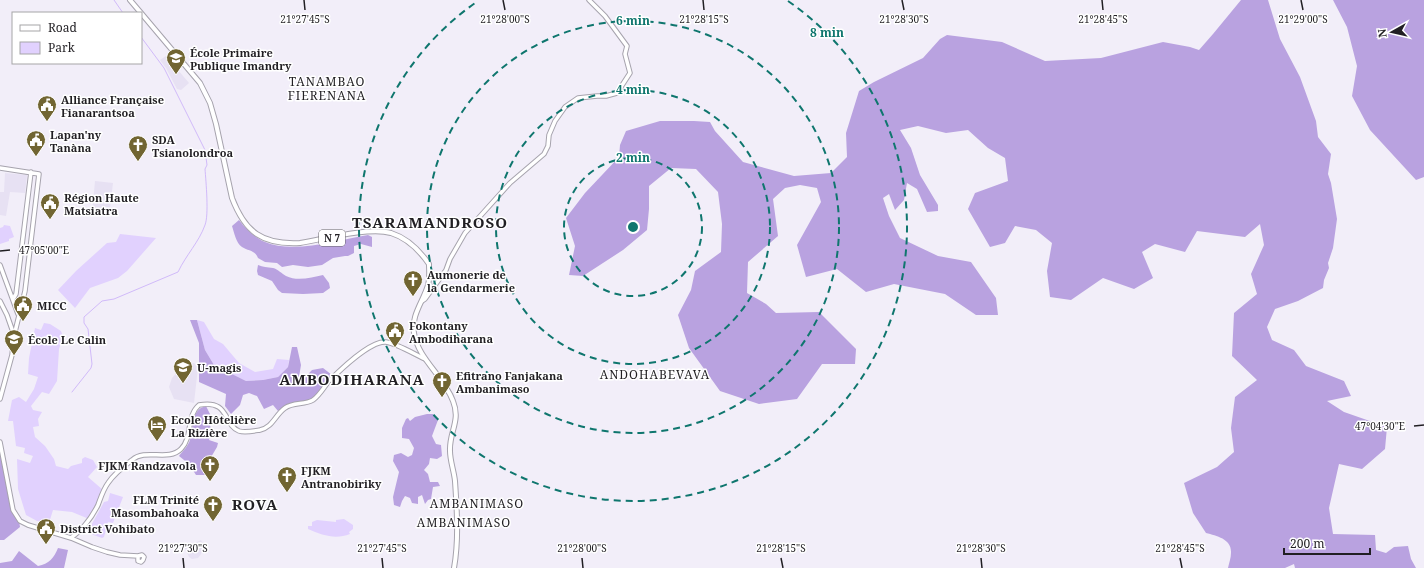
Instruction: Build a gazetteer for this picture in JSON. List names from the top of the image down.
{
  "streets": {
    "main road": ["N 7"]
  },
  "districts": [
    "TANAMBAO FIERENANA",
    "TSARAMANDROSO",
    "ANDOHABEVAVA",
    "AMBODIHARANA",
    "AMBANIMASO",
    "ROVA",
    "AMBANIMASO"
  ],
  "places": {
    "school or university": ["École Primaire Publique Imandry", "École Le Calin", "U-magis"],
    "public building": [
      "Alliance Française Fianarantsoa",
      "Lapan'ny Tanàna",
      "Région Haute Matsiatra",
      "MICC",
      "Fokontany Ambodiharana",
      "District Vohibato"
    ],
    "church": [
      "SDA Tsianolondroa",
      "Aumonerie de la Gendarmerie",
      "Efitrano Fanjakana Ambanimaso",
      "FJKM Randzavola",
      "FJKM Antranobiriky",
      "FLM Trinité Masombahoaka"
    ],
    "hotel": ["Ecole Hôtelière La Rizière"]
  },
  "legend": ["Road", "Park"],
  "scale_bar": "200 m",
  "north": "left",
  "coordinates": [
    "21°27'45\"S",
    "21°28'00\"S",
    "21°28'15\"S",
    "21°28'30\"S",
    "21°28'45\"S",
    "21°29'00\"S",
    "47°05'00\"E",
    "47°04'30\"E",
    "21°27'30\"S"
  ],
  "rings": [
    "6 min",
    "8 min",
    "4 min",
    "2 min"
  ]
}
